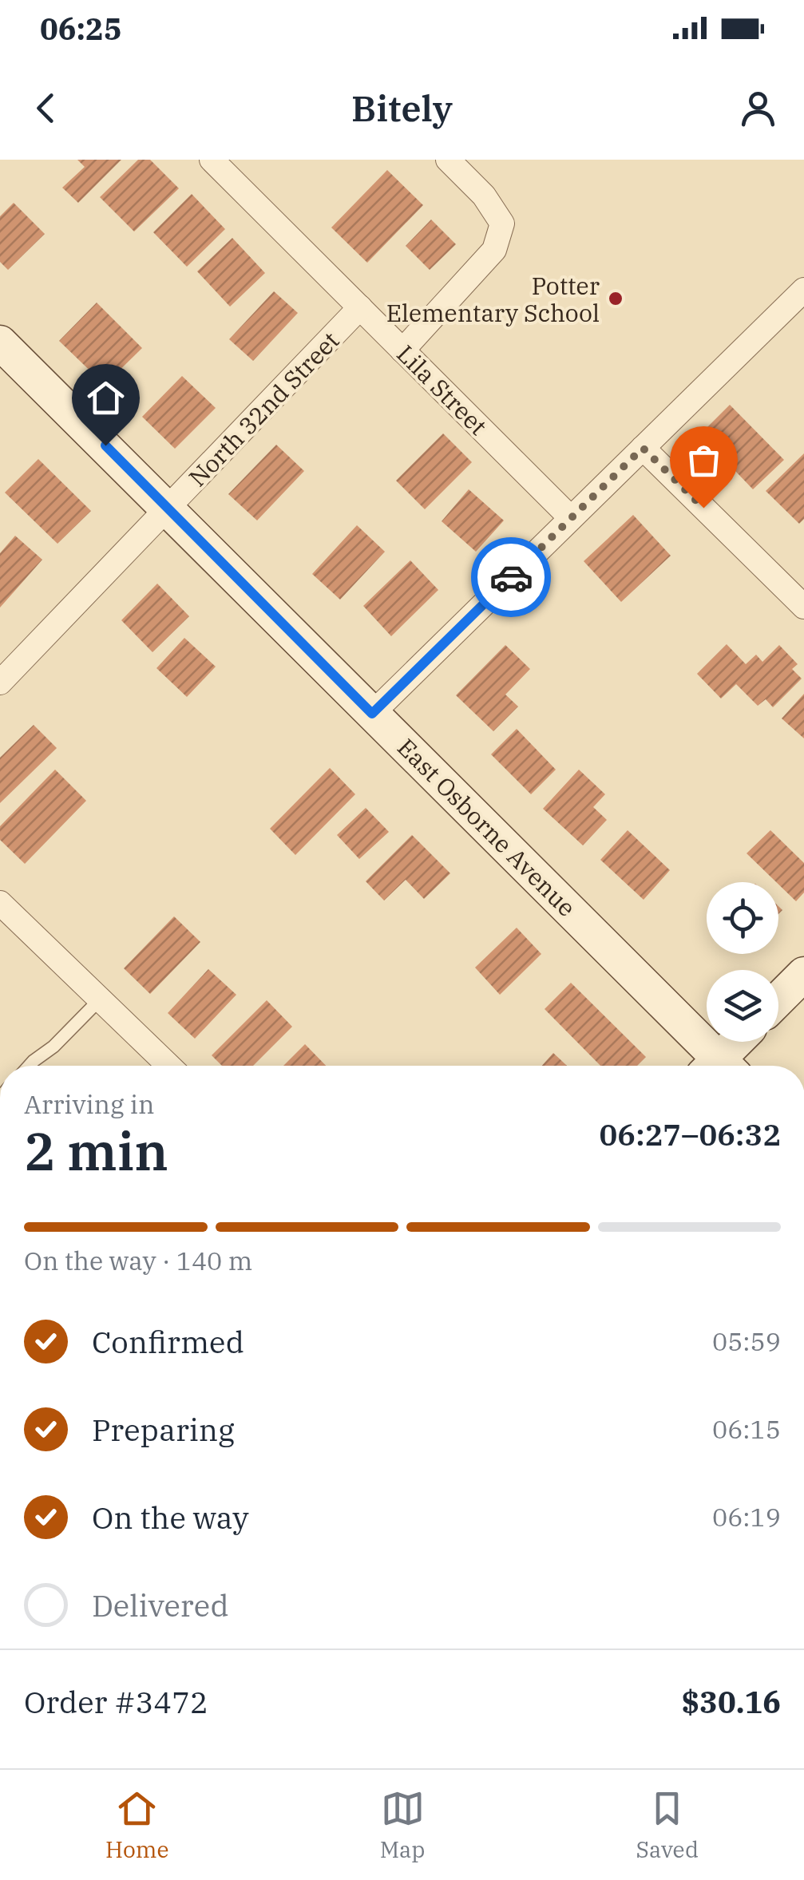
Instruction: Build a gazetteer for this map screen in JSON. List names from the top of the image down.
{
  "streets": {
    "street": ["Lila Street", "North 32nd Street", "East Osborne Avenue"]
  },
  "crossings": [
    ["Lila Street", "North 32nd Street"],
    ["North 32nd Street", "East Osborne Avenue"]
  ],
  "places": ["Potter Elementary School"],
  "page": {
    "status": "06:25",
    "header": "Bitely",
    "heading": ["2 min", "Arriving in", "06:27–06:32"],
    "panel": ["Order #3472", "$30.16"],
    "bar": "On the way · 140 m",
    "list": [
      ["Confirmed", "05:59"],
      ["Preparing", "06:15"],
      ["On the way", "06:19"],
      "Delivered"
    ],
    "tabs": ["Home", "Map", "Saved"]
  }
}
